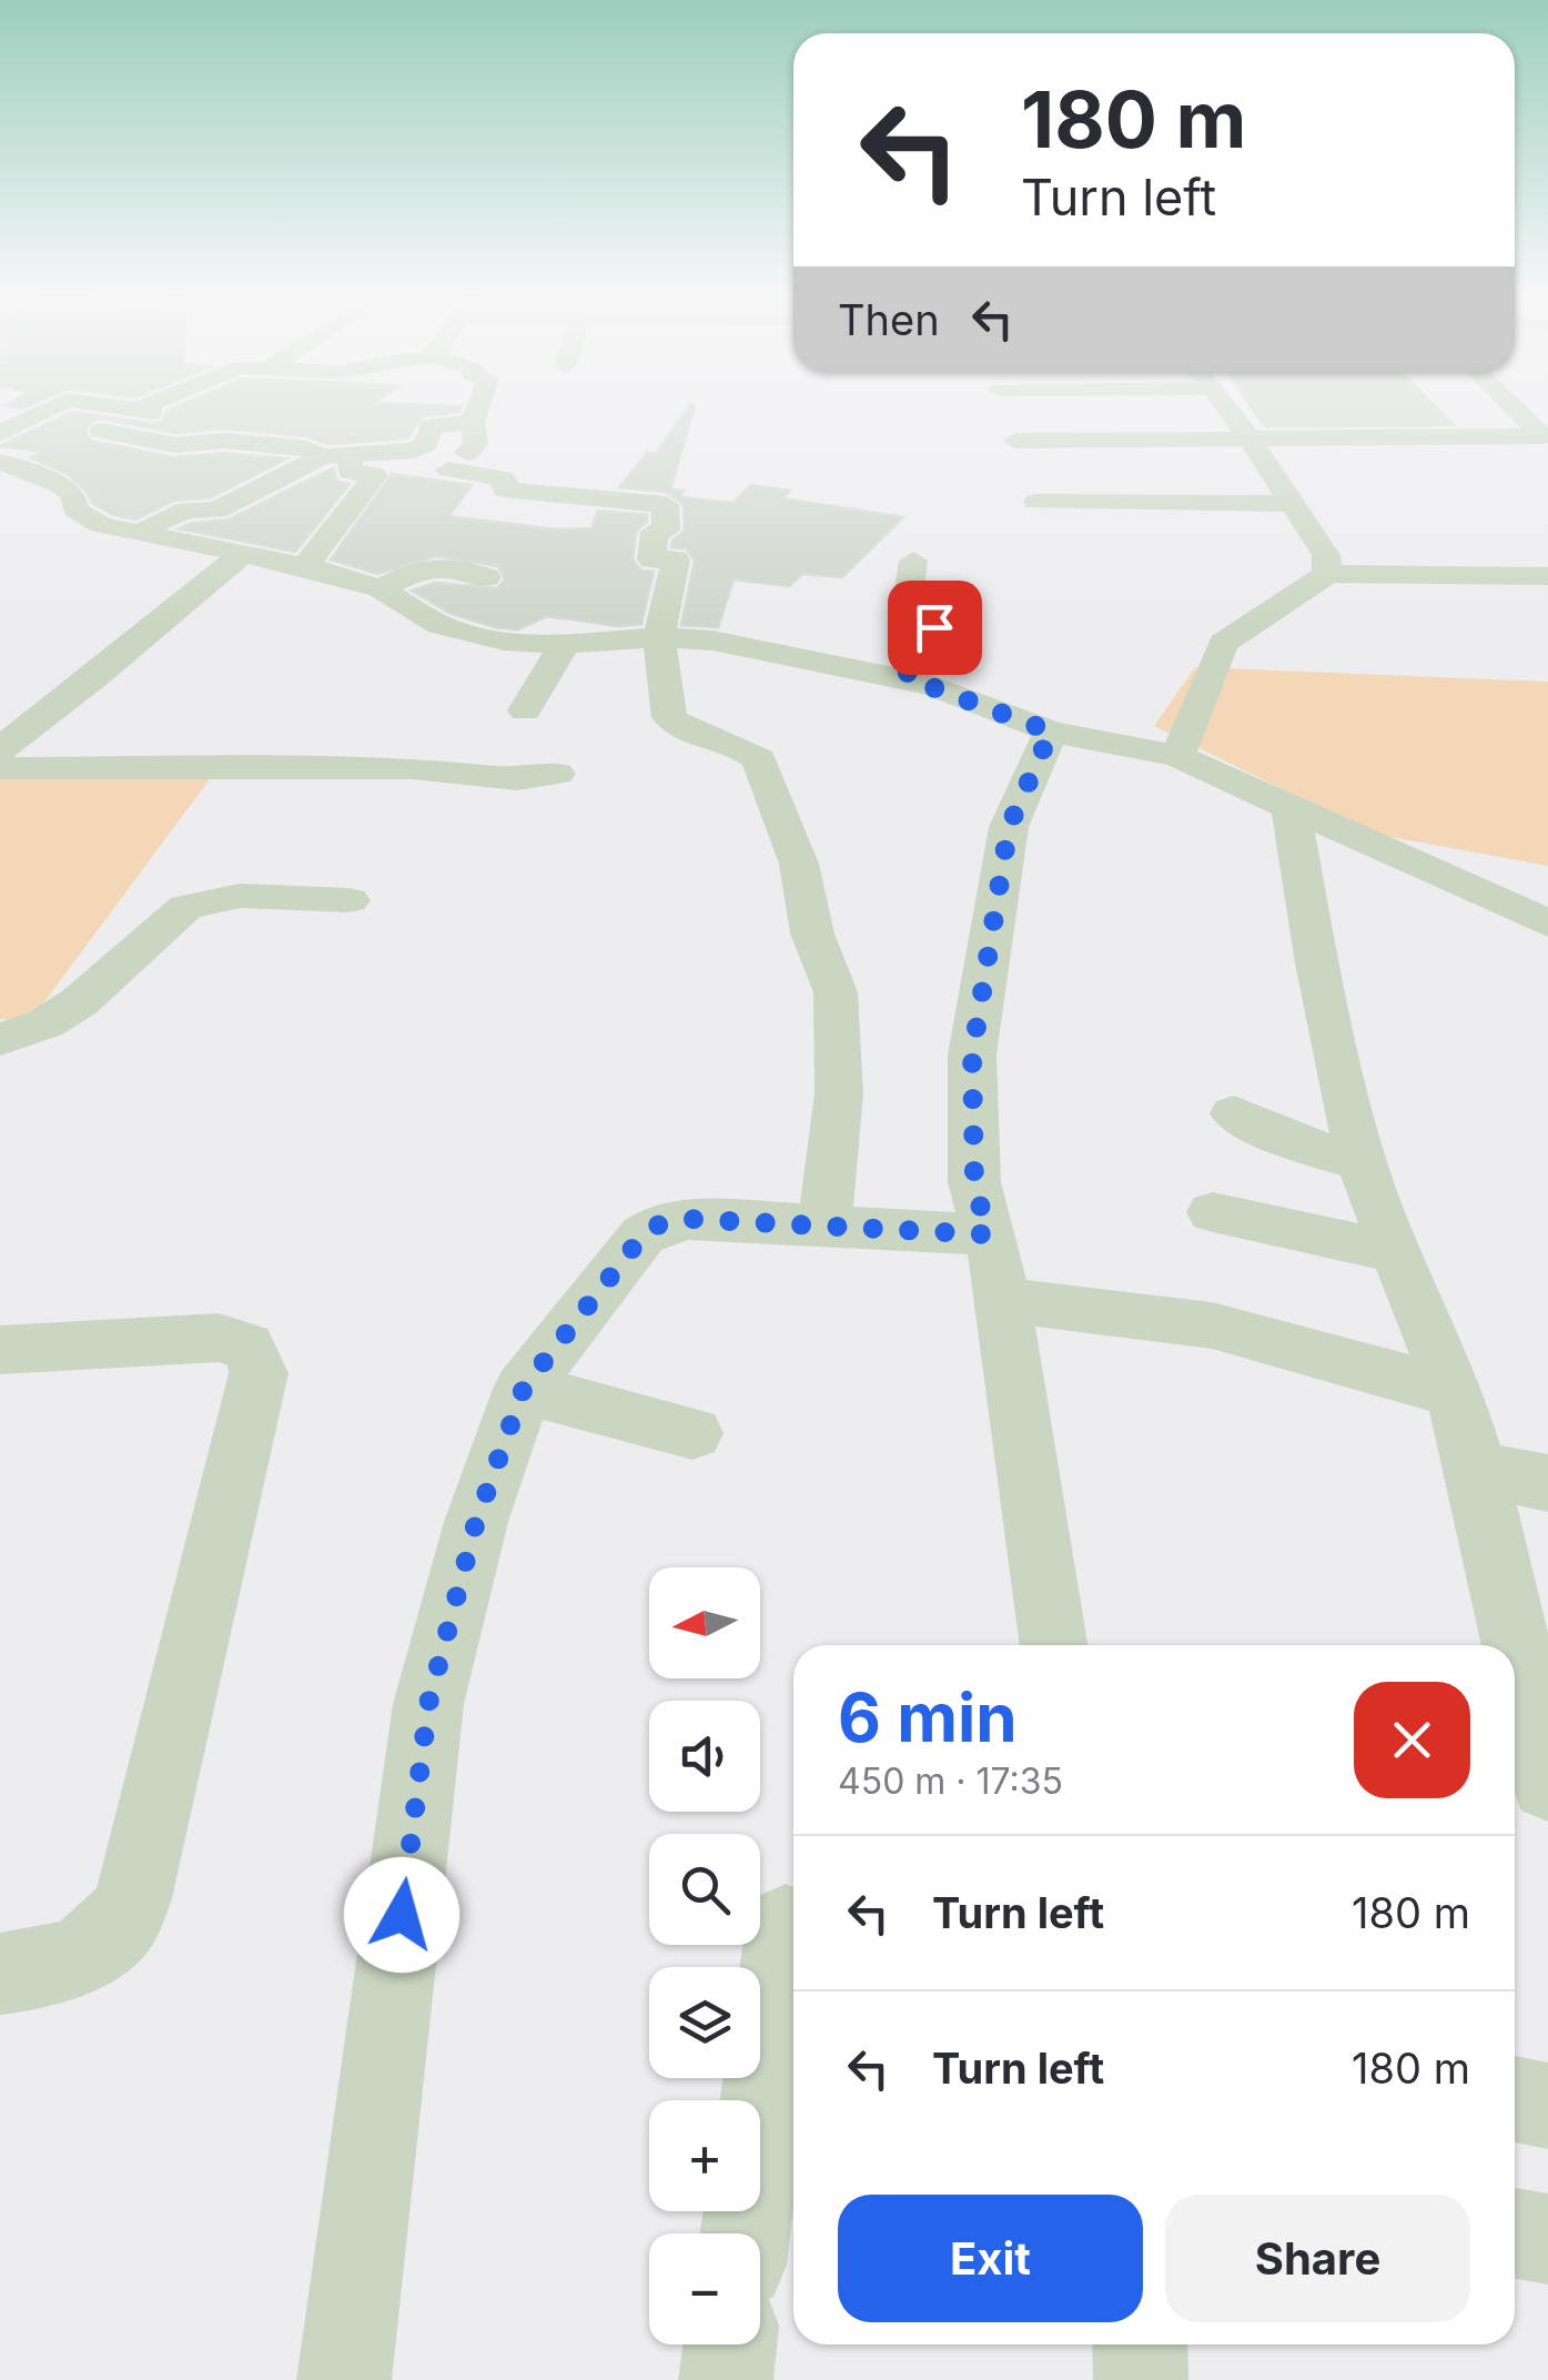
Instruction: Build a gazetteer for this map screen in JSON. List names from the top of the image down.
{
  "north": "left",
  "page": {
    "turn": ["180 m", "Turn left"],
    "then": "Then",
    "map_buttons": ["+", "−"],
    "heading": ["6 min", "450 m · 17:35"],
    "list": [
      {
        "name": "Turn left",
        "value": "180 m"
      },
      {
        "name": "Turn left",
        "value": "180 m"
      }
    ],
    "buttons": ["Exit", "Share"]
  }
}
